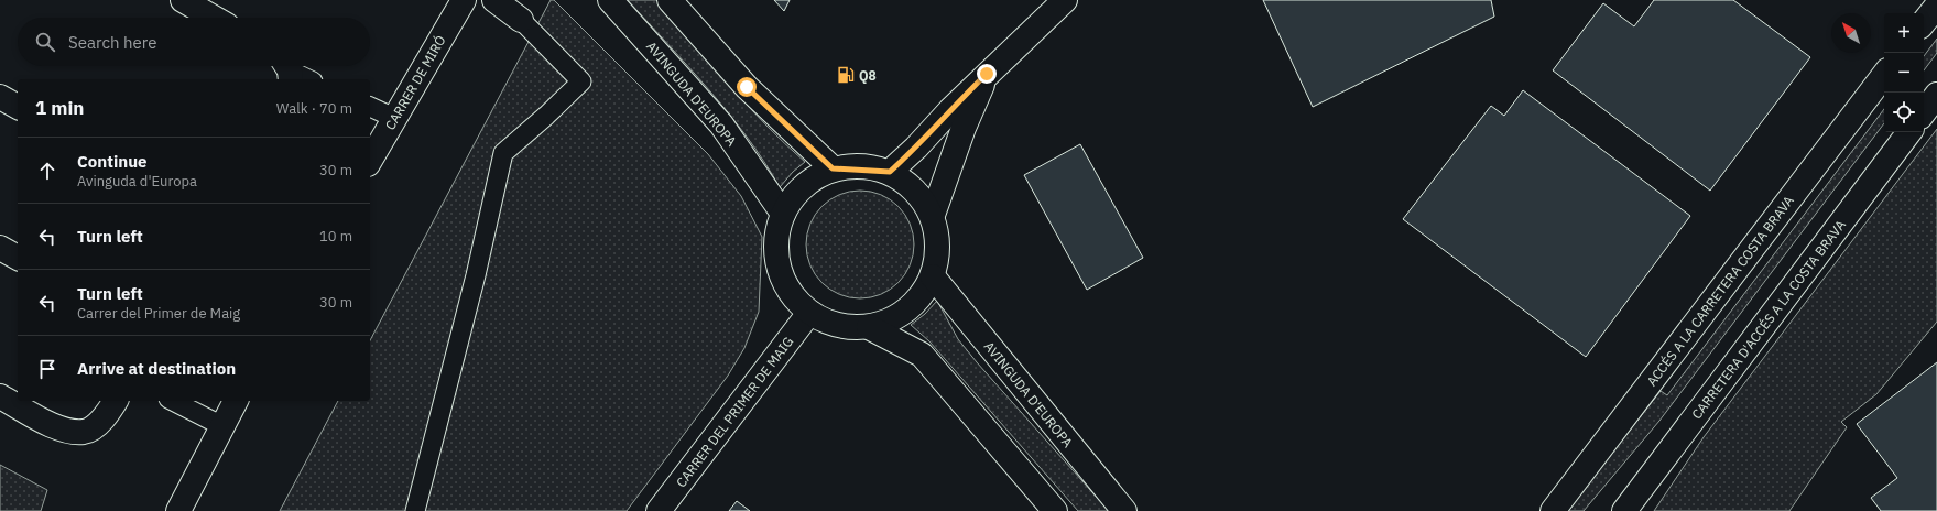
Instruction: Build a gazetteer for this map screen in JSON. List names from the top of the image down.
{
  "streets": {
    "street": [
      "CARRER DE MIRÓ",
      "AVINGUDA D'EUROPA",
      "ACCÉS A LA CARRETERA COSTA BRAVA",
      "CARRETERA D'ACCÉS A LA COSTA BRAVA",
      "CARRER DEL PRIMER DE MAIG"
    ]
  },
  "places": {
    "fuel station": ["Q8"]
  },
  "north": "top left",
  "page": {
    "map_buttons": ["+", "−"],
    "search": "Search here",
    "heading": ["1 min", "Walk · 70 m"],
    "list": [
      ["Continue", "Avinguda d'Europa", "30 m"],
      ["Turn left", "10 m"],
      ["Turn left", "Carrer del Primer de Maig", "30 m"],
      "Arrive at destination"
    ]
  }
}
